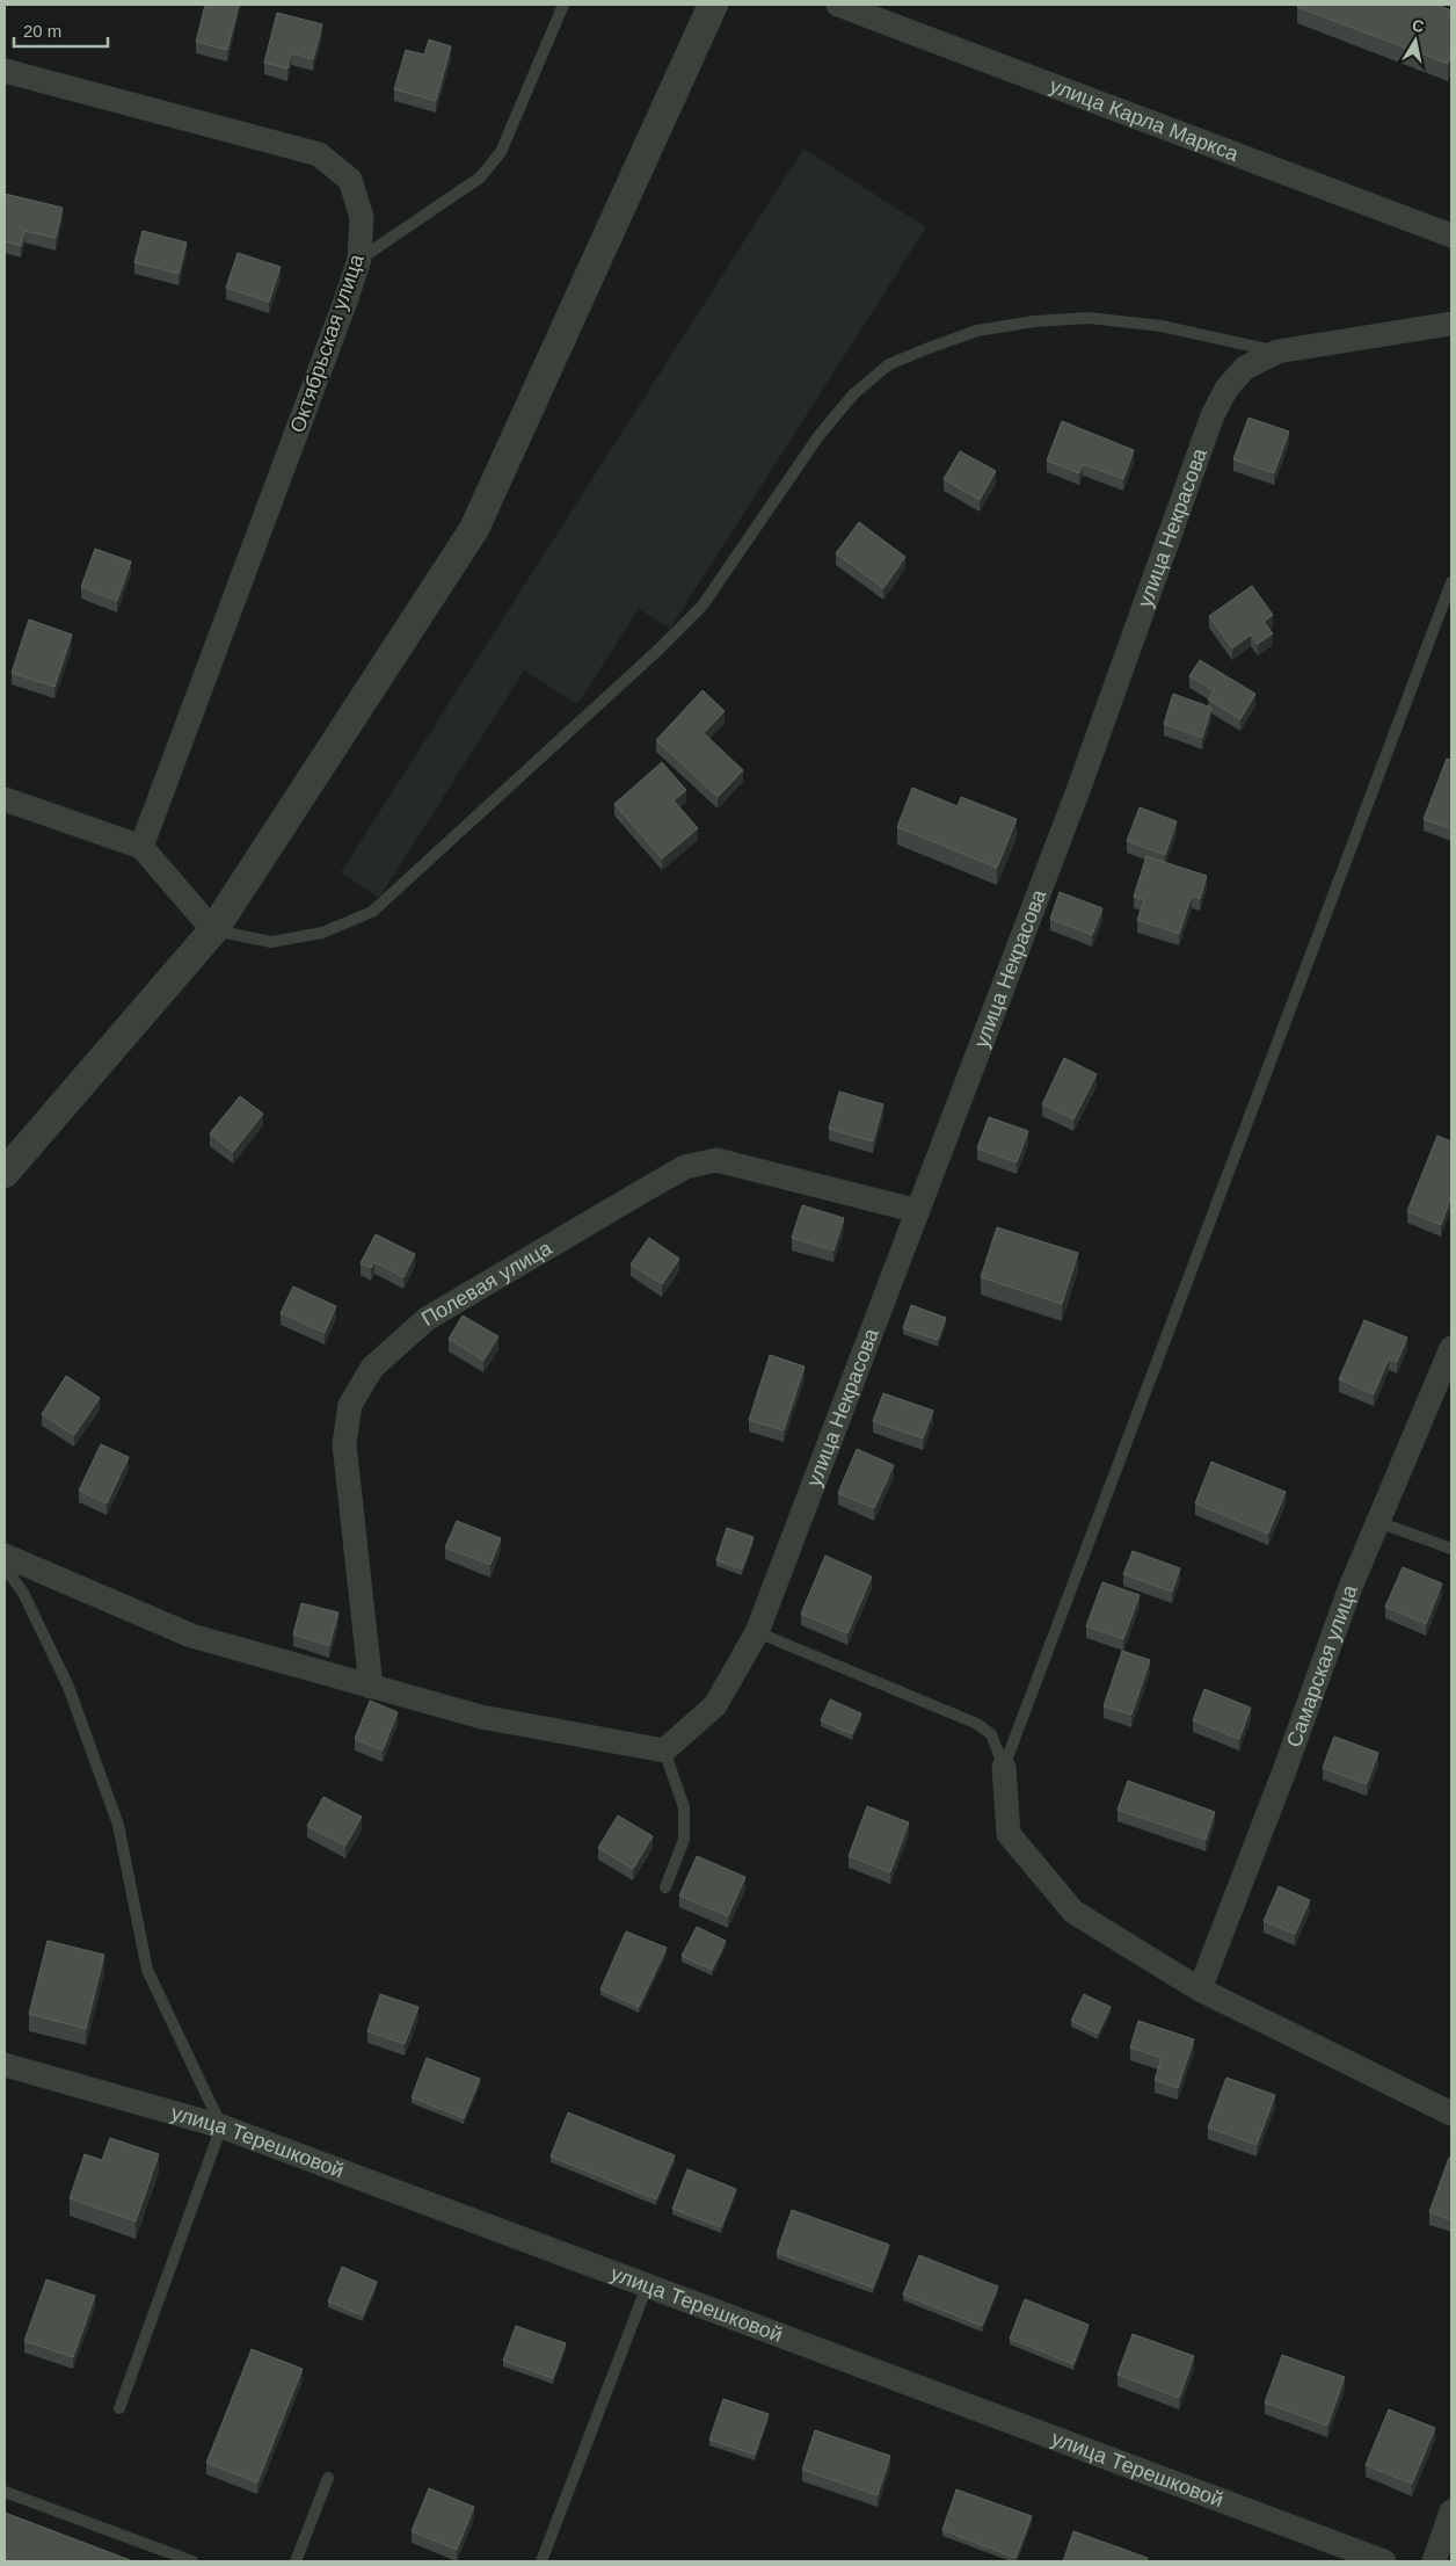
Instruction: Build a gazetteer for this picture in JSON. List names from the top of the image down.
{
  "streets": {
    "street": [
      "улица Карла Маркса",
      "Октябрьская улица",
      "улица Некрасова",
      "Полевая улица",
      "Самарская улица",
      "улица Терешковой"
    ]
  },
  "crossings": [
    ["улица Некрасова", "Полевая улица"]
  ],
  "scale_bar": "20 m",
  "north": "top"
}
